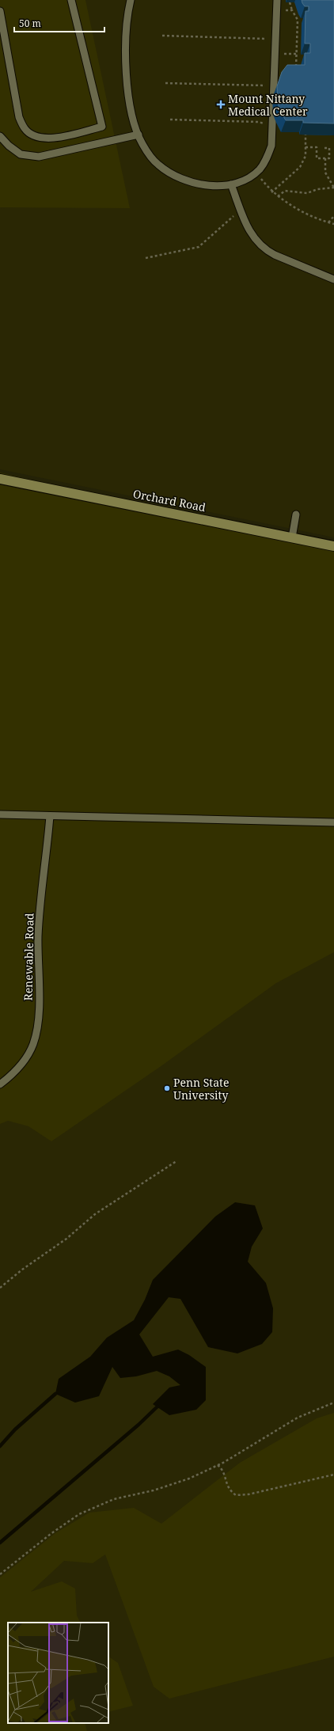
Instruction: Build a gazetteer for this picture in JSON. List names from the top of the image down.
{
  "streets": {
    "street": ["Orchard Road"],
    "lane": ["Renewable Road"]
  },
  "places": {
    "health": ["Mount Nittany Medical Center"],
    "other": ["Penn State University"]
  },
  "scale_bar": "50 m"
}
